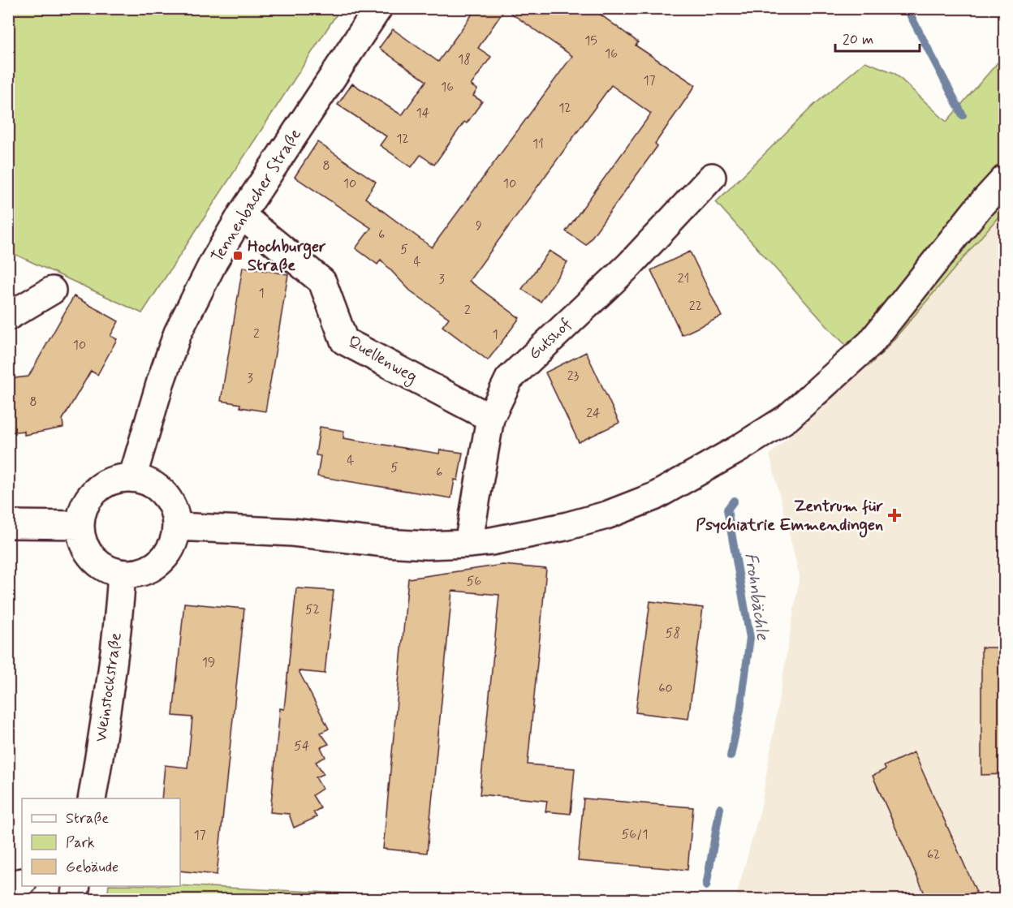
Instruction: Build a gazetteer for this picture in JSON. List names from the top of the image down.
{
  "streets": {
    "street": [
      "Tennenbacher Straße",
      "Gutshof",
      "Quellenweg",
      "Weinstockstraße"
    ]
  },
  "crossings": [
    ["Tennenbacher Straße", "Quellenweg"],
    ["Tennenbacher Straße", "Weinstockstraße"],
    ["Gutshof", "Quellenweg"]
  ],
  "water": ["Frohnbächle"],
  "places": {
    "transit": ["Hochburger Straße"],
    "health": ["Zentrum für Psychiatrie Emmendingen"]
  },
  "house_numbers": [
    "15",
    "16",
    "18",
    "17",
    "16",
    "12",
    "14",
    "12",
    "11",
    "8",
    "10",
    "10",
    "9",
    "6",
    "5",
    "4",
    "21",
    "3",
    "1",
    "22",
    "2",
    "2",
    "1",
    "10",
    "23",
    "3",
    "8",
    "24",
    "4",
    "5",
    "6",
    "56",
    "52",
    "58",
    "19",
    "60",
    "54",
    "56/1",
    "17",
    "62"
  ],
  "legend": ["Straße", "Park", "Gebäude"],
  "scale_bar": "20 m"
}
